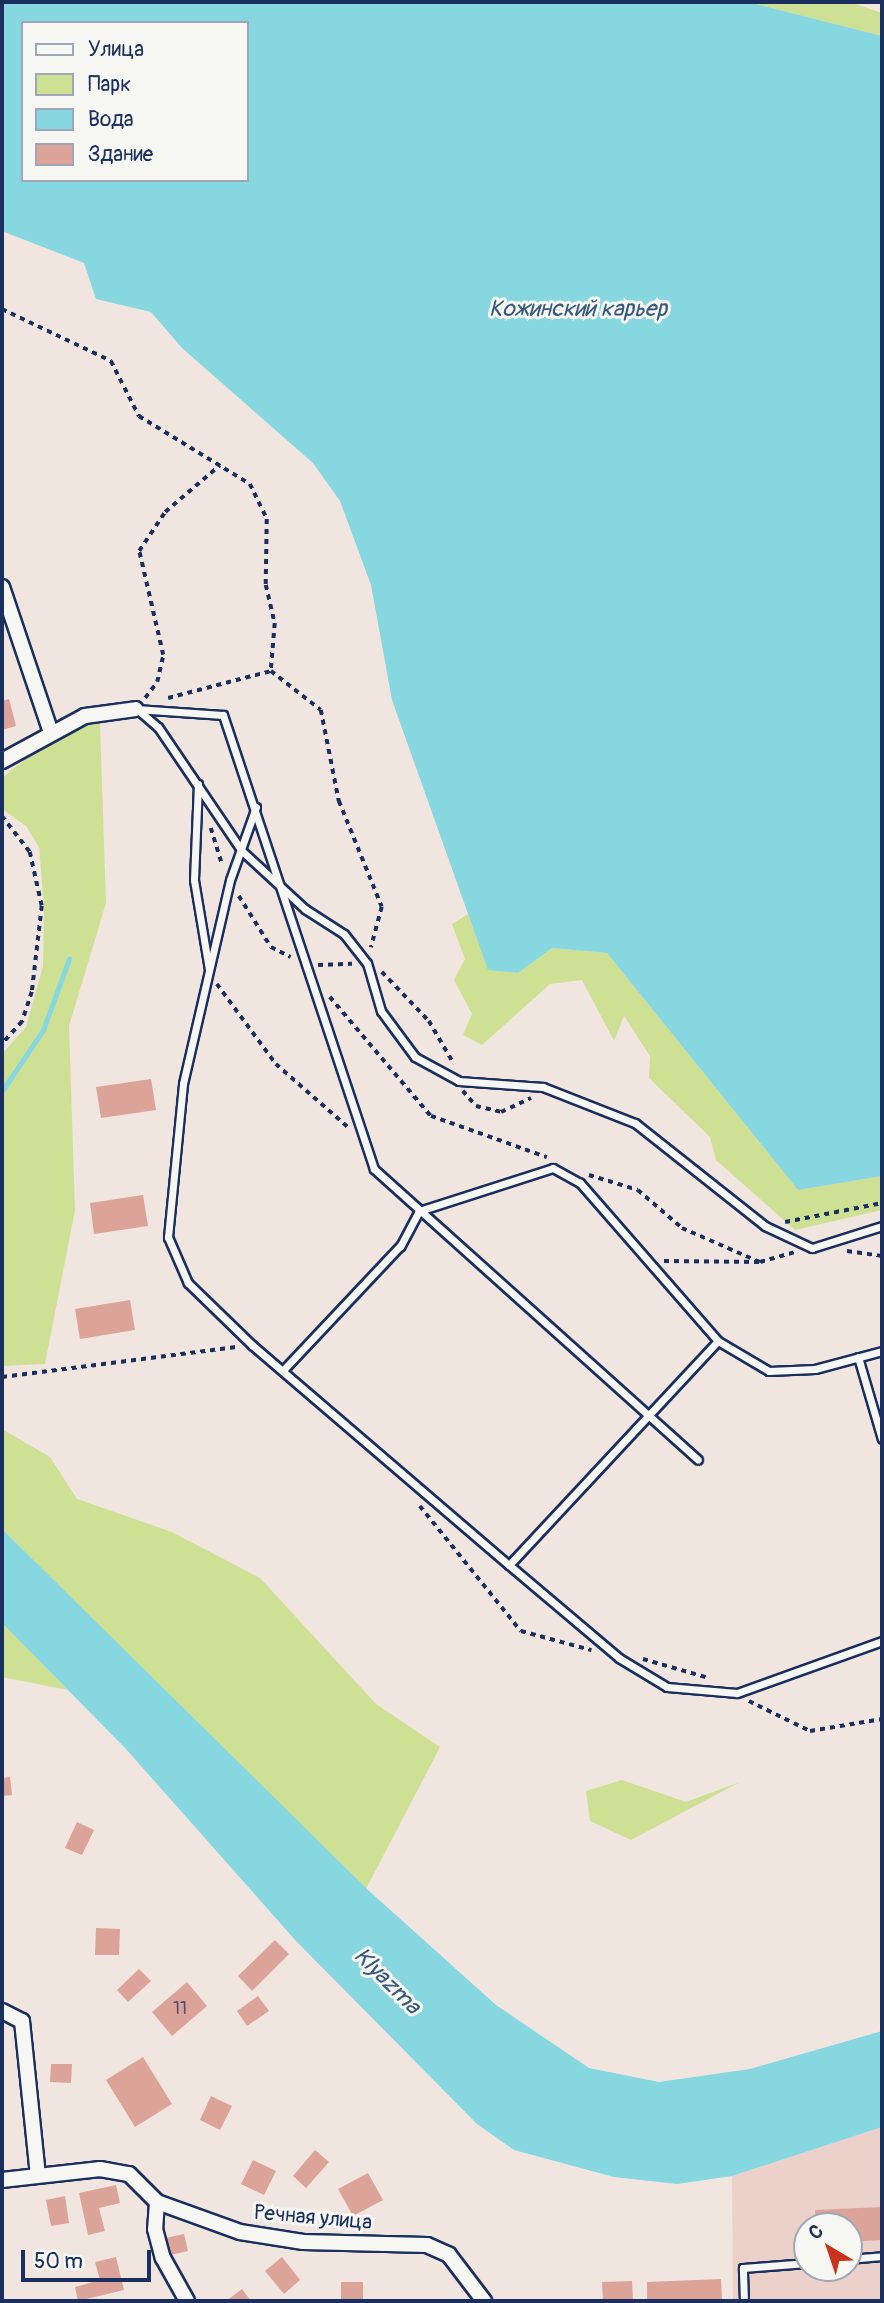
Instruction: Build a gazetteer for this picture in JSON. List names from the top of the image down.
{
  "streets": {
    "street": ["Речная улица"]
  },
  "water": ["Кожинский карьер", "Klyazma"],
  "house_numbers": ["11"],
  "legend": [
    "Улица",
    "Парк",
    "Вода",
    "Здание"
  ],
  "scale_bar": "50 m",
  "north": "top left"
}
